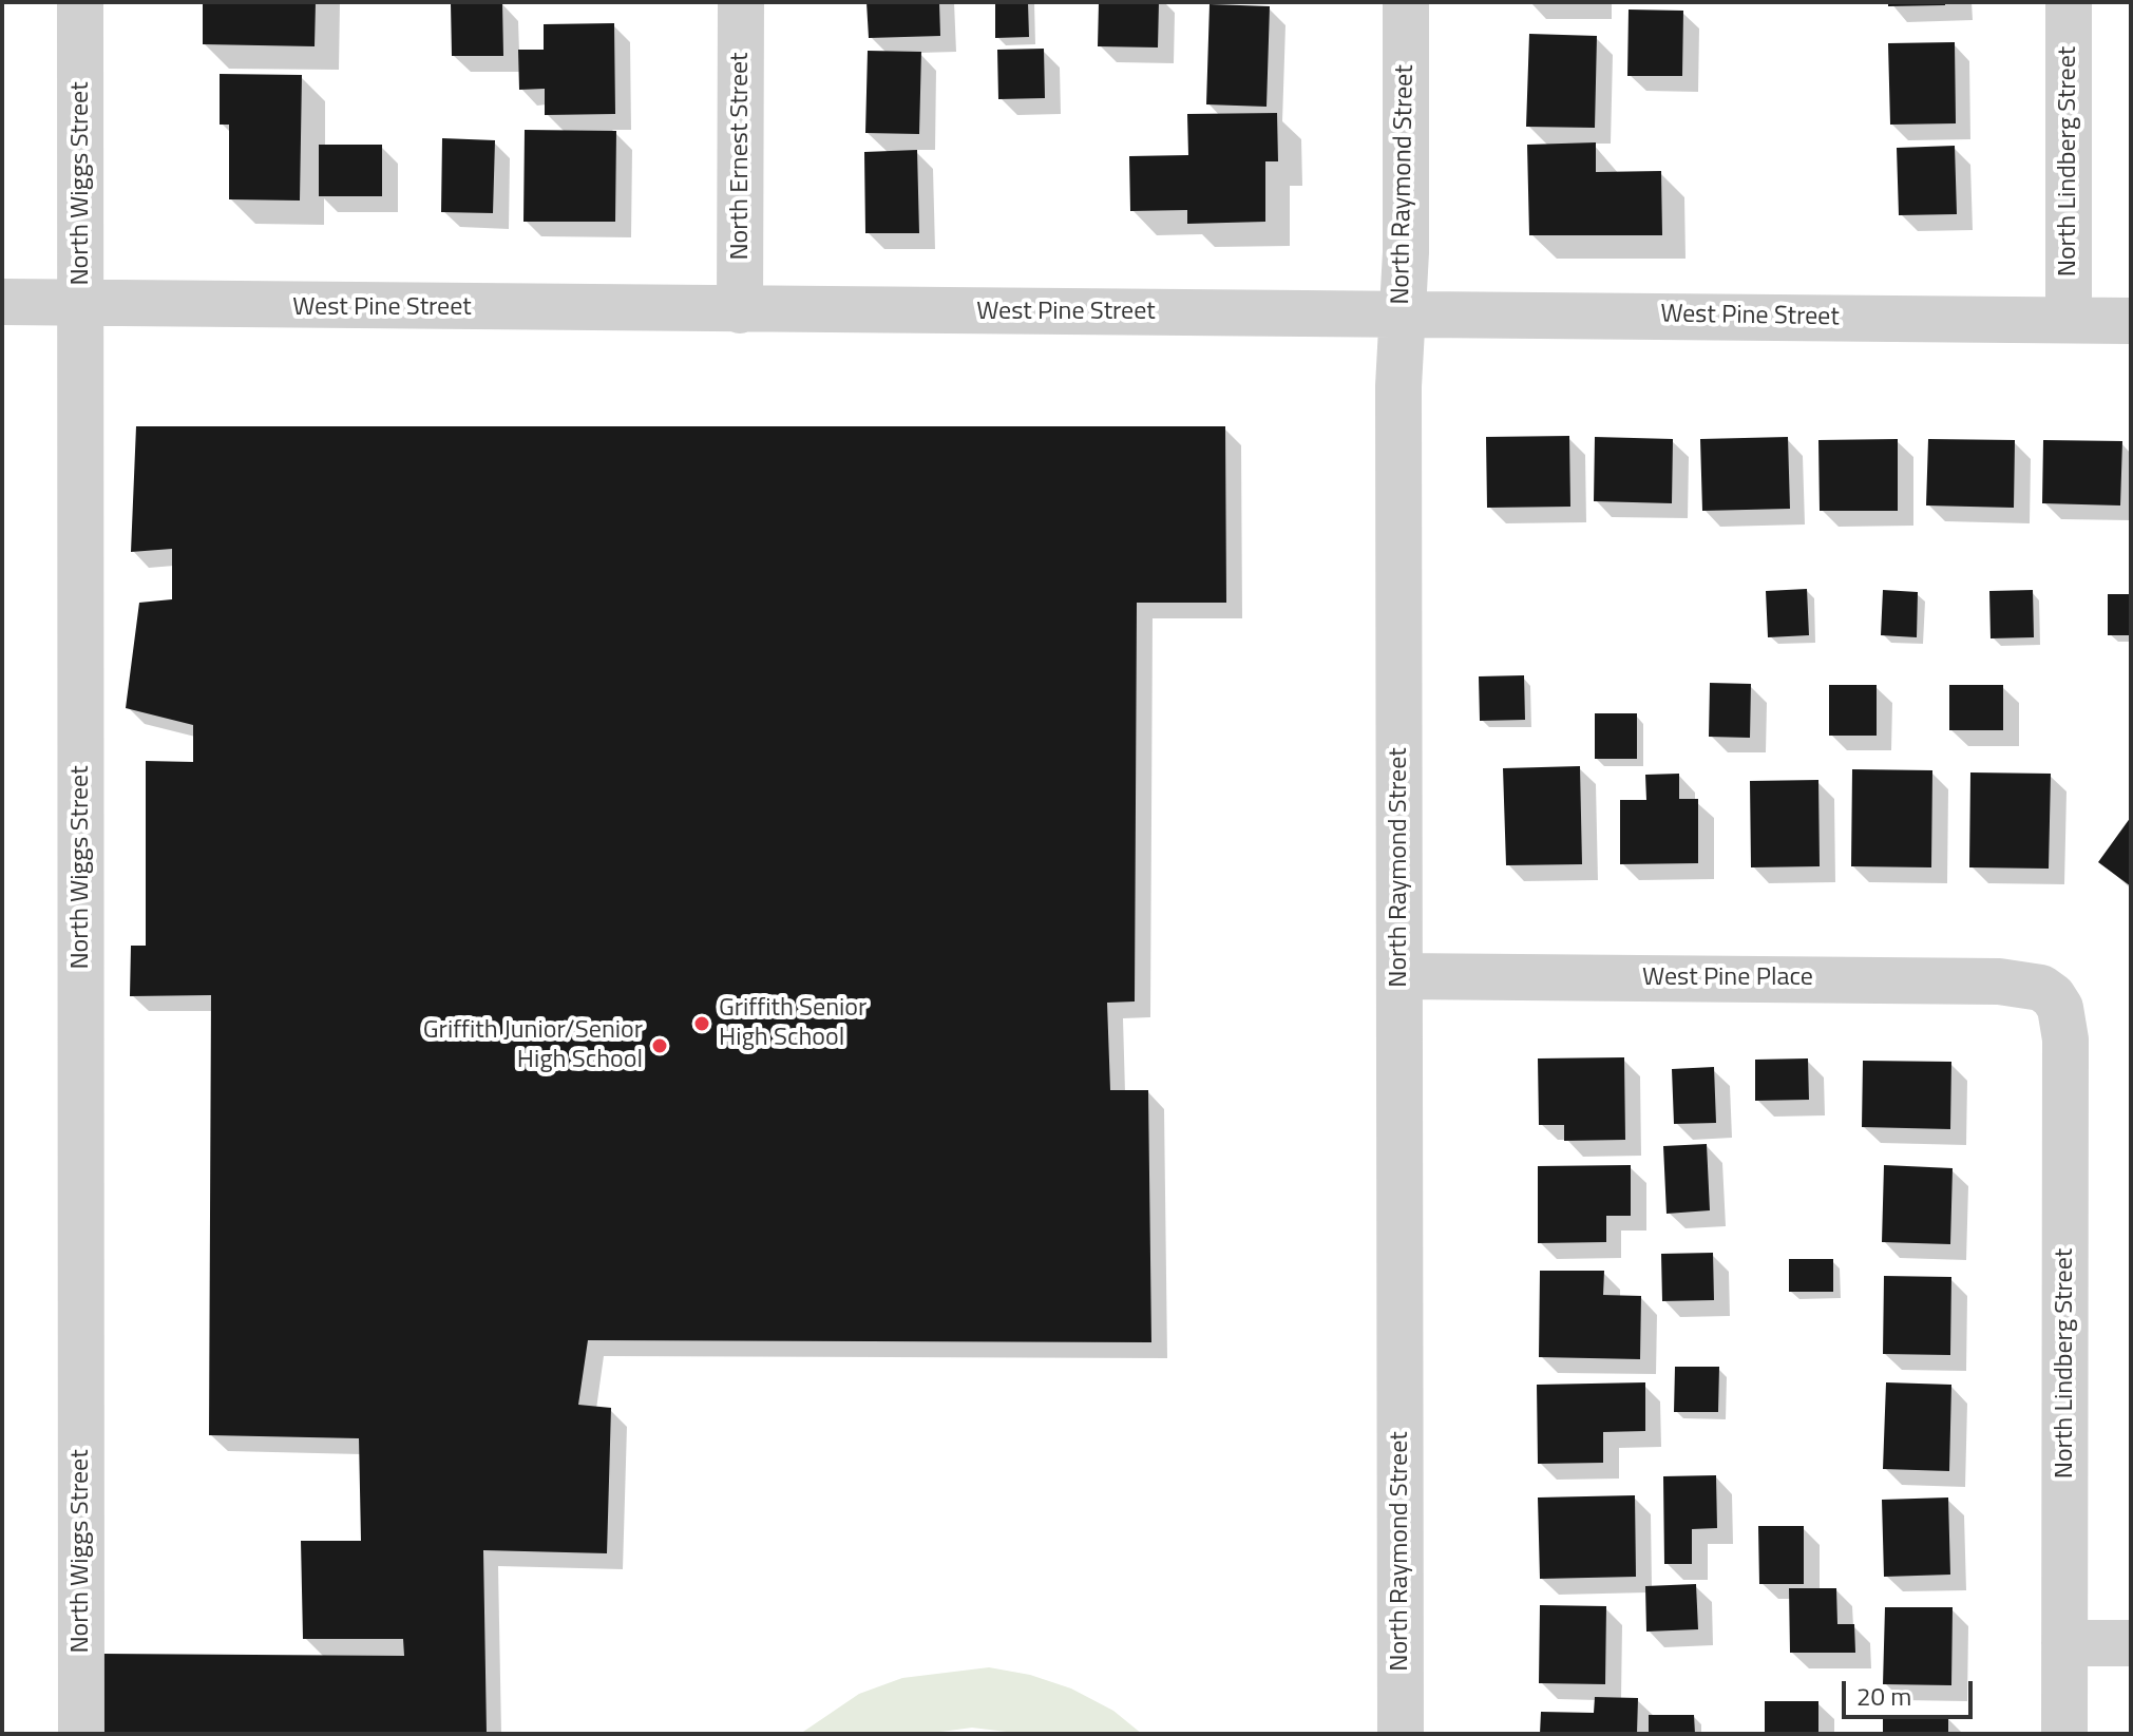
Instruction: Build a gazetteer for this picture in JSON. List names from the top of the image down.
{
  "streets": {
    "street": [
      "North Ernest Street",
      "North Lindberg Street",
      "North Wiggs Street",
      "North Raymond Street",
      "West Pine Street",
      "West Pine Place"
    ]
  },
  "crossings": [
    ["North Ernest Street", "West Pine Street"],
    ["North Lindberg Street", "West Pine Street"],
    ["North Lindberg Street", "West Pine Place"],
    ["North Wiggs Street", "West Pine Street"],
    ["North Raymond Street", "West Pine Street"],
    ["North Raymond Street", "West Pine Place"]
  ],
  "places": ["Griffith Senior High School", "Griffith Junior/Senior High School"],
  "scale_bar": "20 m"
}
